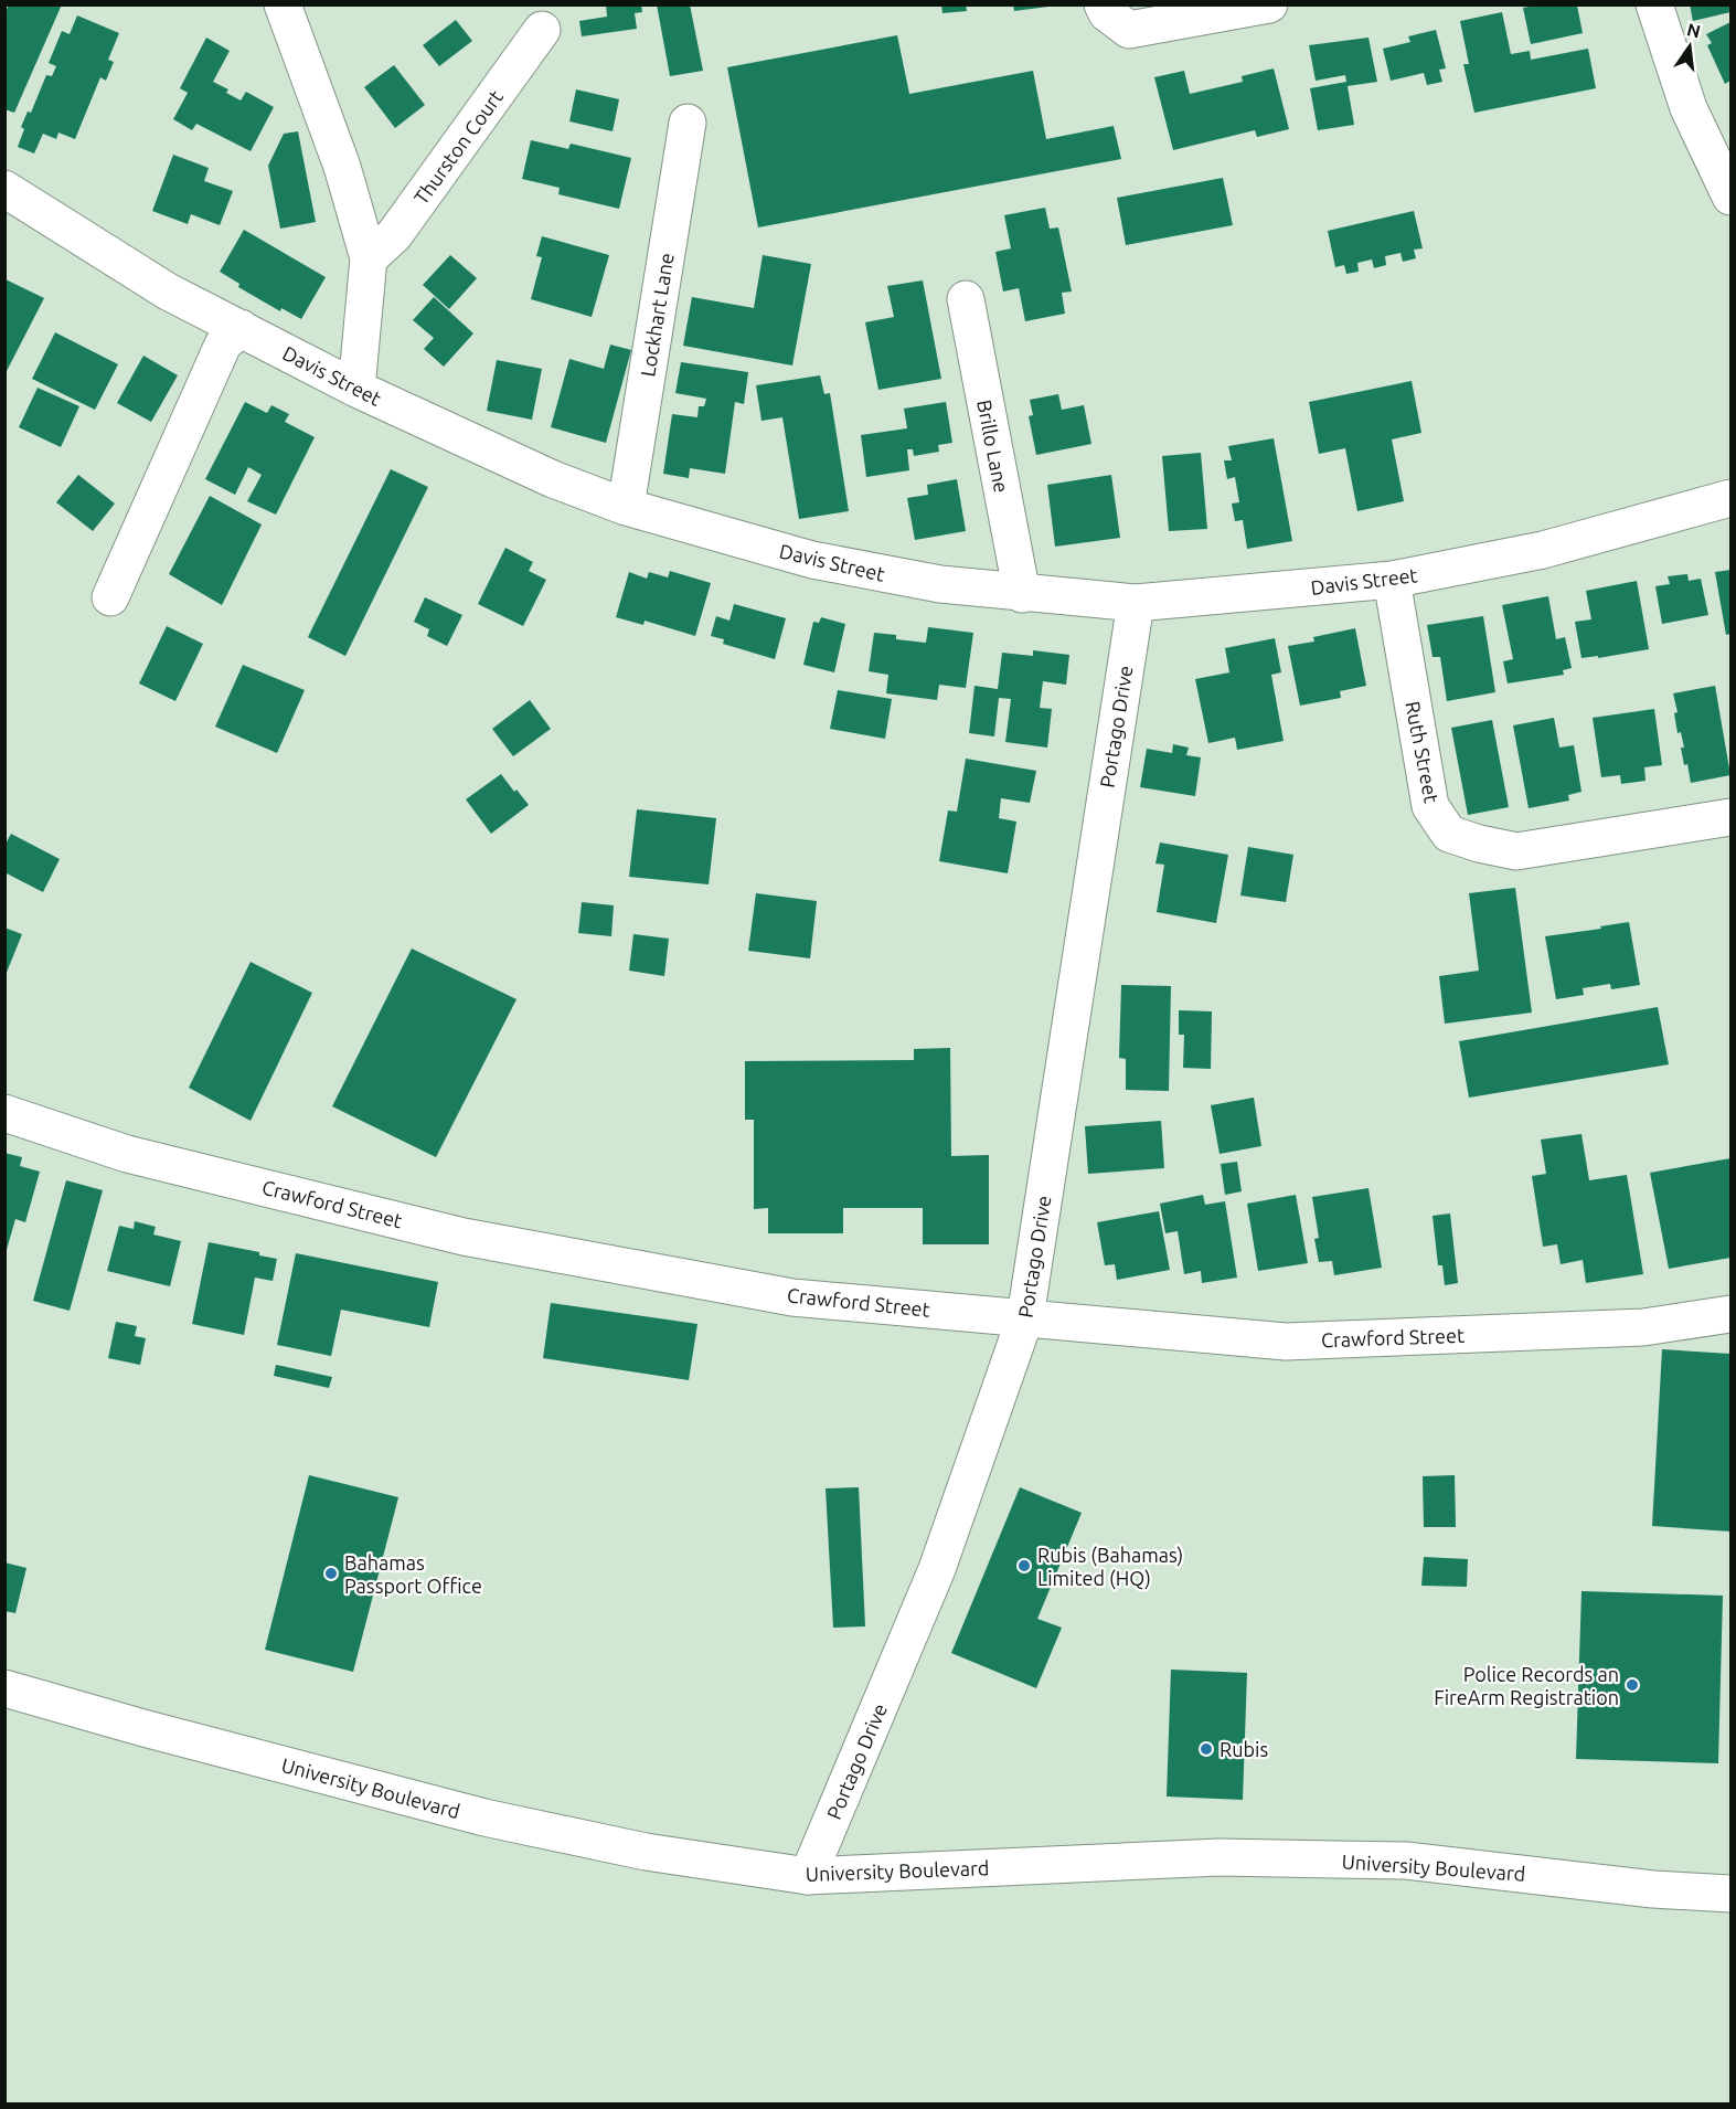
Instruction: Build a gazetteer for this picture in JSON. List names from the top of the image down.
{
  "streets": {
    "street": [
      "Thurston Court",
      "Lockhart Lane",
      "Davis Street",
      "Brillo Lane",
      "Portago Drive",
      "Ruth Street",
      "Crawford Street",
      "University Boulevard"
    ]
  },
  "crossings": [
    ["Lockhart Lane", "Davis Street"],
    ["Davis Street", "Brillo Lane"],
    ["Davis Street", "Portago Drive"],
    ["Davis Street", "Ruth Street"],
    ["Portago Drive", "Crawford Street"],
    ["Portago Drive", "University Boulevard"]
  ],
  "places": [
    "Rubis (Bahamas) Limited (HQ)",
    "Bahamas Passport Office",
    "Police Records an FireArm Registration",
    "Rubis"
  ],
  "north": "top"
}
